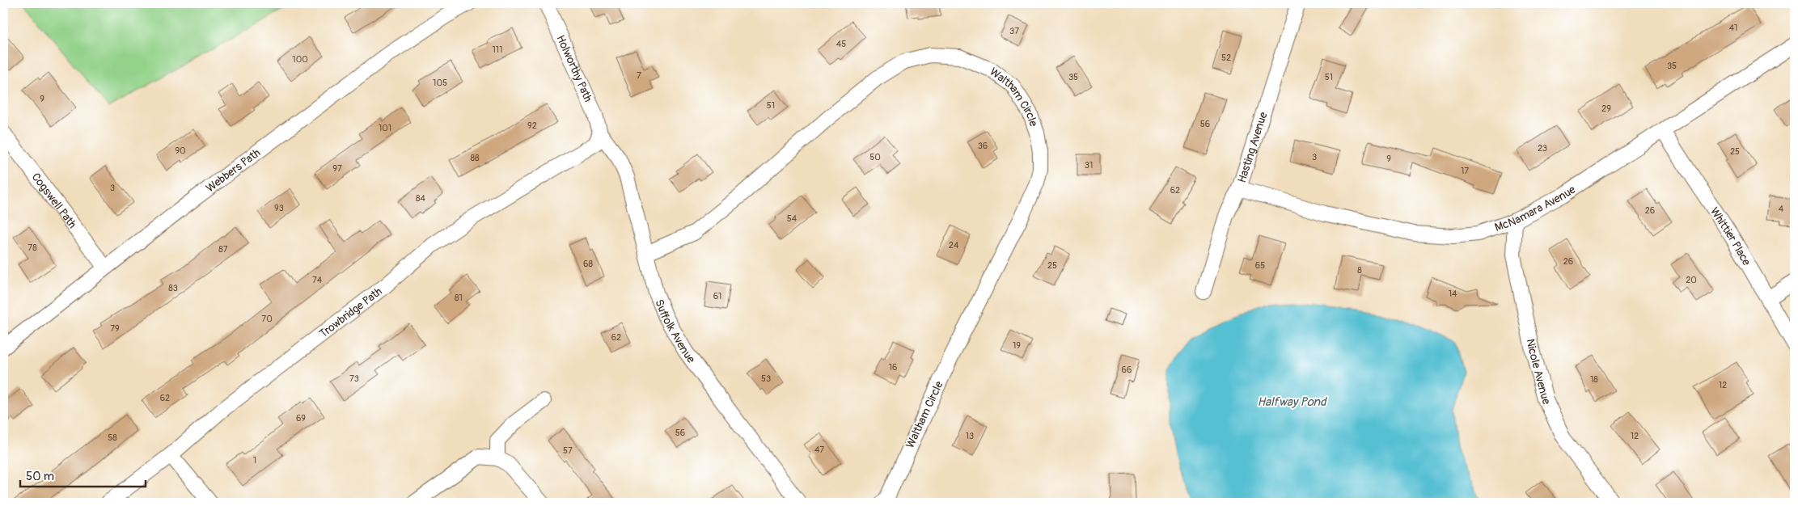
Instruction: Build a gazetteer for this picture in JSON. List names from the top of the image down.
{
  "streets": {
    "street": [
      "Holworthy Path",
      "Waltham Circle",
      "Hasting Avenue",
      "Webbers Path",
      "Cogswell Path",
      "McNamara Avenue",
      "Whittier Place",
      "Trowbridge Path",
      "Suffolk Avenue",
      "Nicole Avenue"
    ]
  },
  "crossings": [
    ["Holworthy Path", "Trowbridge Path"],
    ["Holworthy Path", "Suffolk Avenue"],
    ["Waltham Circle", "Suffolk Avenue"],
    ["Hasting Avenue", "McNamara Avenue"],
    ["Webbers Path", "Cogswell Path"],
    ["McNamara Avenue", "Whittier Place"],
    ["McNamara Avenue", "Nicole Avenue"],
    ["Trowbridge Path", "Suffolk Avenue"]
  ],
  "water": ["Halfway Pond"],
  "house_numbers": [
    "41",
    "37",
    "45",
    "111",
    "52",
    "100",
    "35",
    "7",
    "35",
    "51",
    "105",
    "9",
    "51",
    "29",
    "56",
    "92",
    "101",
    "36",
    "23",
    "90",
    "25",
    "50",
    "3",
    "88",
    "9",
    "31",
    "97",
    "17",
    "3",
    "62",
    "84",
    "93",
    "4",
    "26",
    "54",
    "24",
    "78",
    "87",
    "26",
    "68",
    "25",
    "65",
    "8",
    "74",
    "20",
    "83",
    "14",
    "61",
    "81",
    "70",
    "79",
    "62",
    "19",
    "16",
    "66",
    "73",
    "53",
    "18",
    "12",
    "62",
    "69",
    "56",
    "13",
    "12",
    "58",
    "47",
    "57",
    "1"
  ],
  "scale_bar": "50 m"
}
